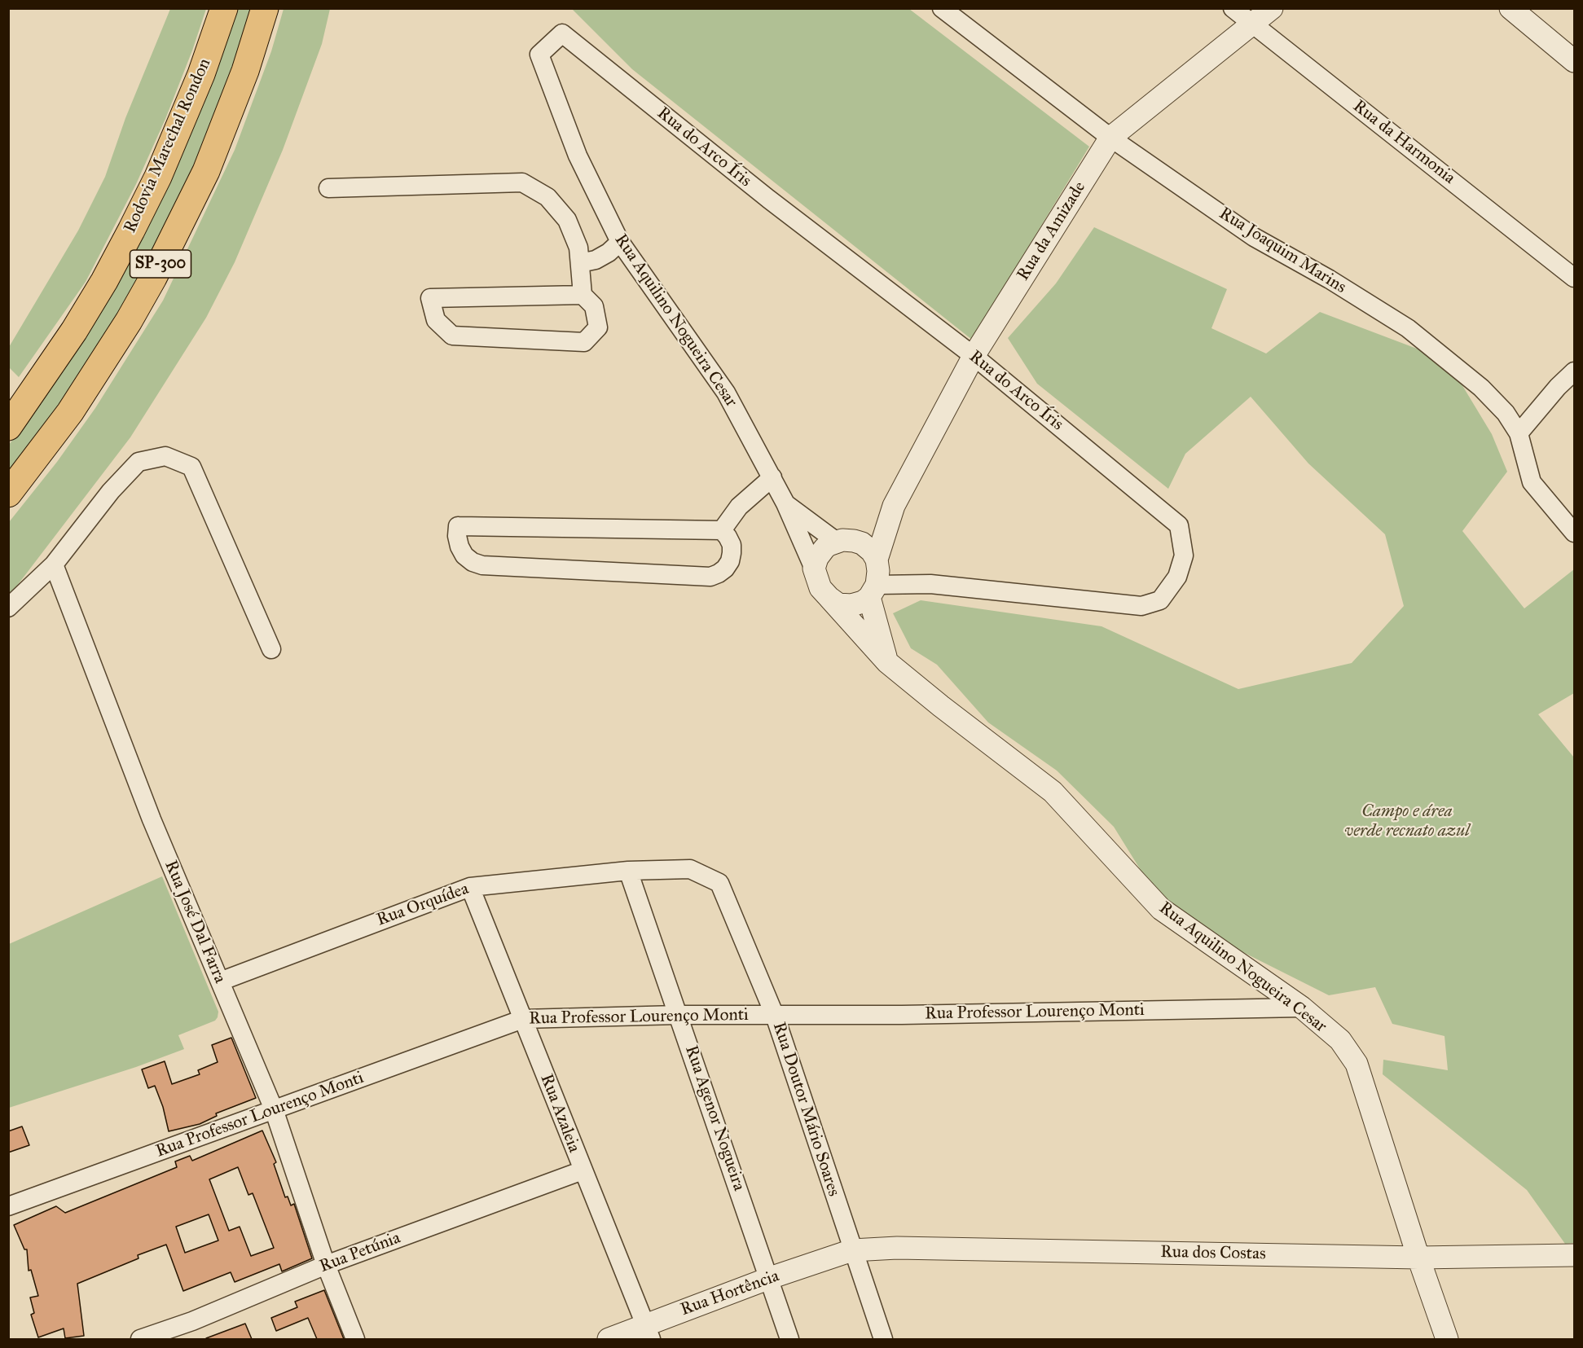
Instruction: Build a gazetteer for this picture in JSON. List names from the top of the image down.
{
  "streets": {
    "highway": ["Rodovia Marechal Rondon", "SP-300"],
    "street": [
      "Rua da Harmonia",
      "Rua do Arco Íris",
      "Rua da Amizade",
      "Rua Joaquim Marins",
      "Rua Aquilino Nogueira Cesar",
      "Rua Orquídea",
      "Rua José Dal Farra",
      "Rua Professor Lourenço Monti",
      "Rua Doutor Mário Soares",
      "Rua Azaleia",
      "Rua Agenor Nogueira",
      "Rua Petúnia",
      "Rua dos Costas",
      "Rua Hortência"
    ]
  },
  "crossings": [
    ["Rua da Harmonia", "Rua da Amizade"],
    ["Rua do Arco Íris", "Rua da Amizade"],
    ["Rua do Arco Íris", "Rua Aquilino Nogueira Cesar"],
    ["Rua da Amizade", "Rua Joaquim Marins"],
    ["Rua da Amizade", "Rua Aquilino Nogueira Cesar"],
    ["Rua Aquilino Nogueira Cesar", "Rua Professor Lourenço Monti"],
    ["Rua Aquilino Nogueira Cesar", "Rua dos Costas"],
    ["Rua Orquídea", "Rua José Dal Farra"],
    ["Rua Orquídea", "Rua Doutor Mário Soares"],
    ["Rua Orquídea", "Rua Azaleia"],
    ["Rua Orquídea", "Rua Agenor Nogueira"],
    ["Rua José Dal Farra", "Rua Professor Lourenço Monti"],
    ["Rua José Dal Farra", "Rua Petúnia"],
    ["Rua Professor Lourenço Monti", "Rua Doutor Mário Soares"],
    ["Rua Professor Lourenço Monti", "Rua Azaleia"],
    ["Rua Professor Lourenço Monti", "Rua Agenor Nogueira"],
    ["Rua Doutor Mário Soares", "Rua dos Costas"],
    ["Rua Doutor Mário Soares", "Rua Hortência"],
    ["Rua Azaleia", "Rua Petúnia"],
    ["Rua Azaleia", "Rua Hortência"],
    ["Rua Agenor Nogueira", "Rua Hortência"],
    ["Rua dos Costas", "Rua Hortência"]
  ],
  "parks": ["Campo e área verde recnato azul"]
}
